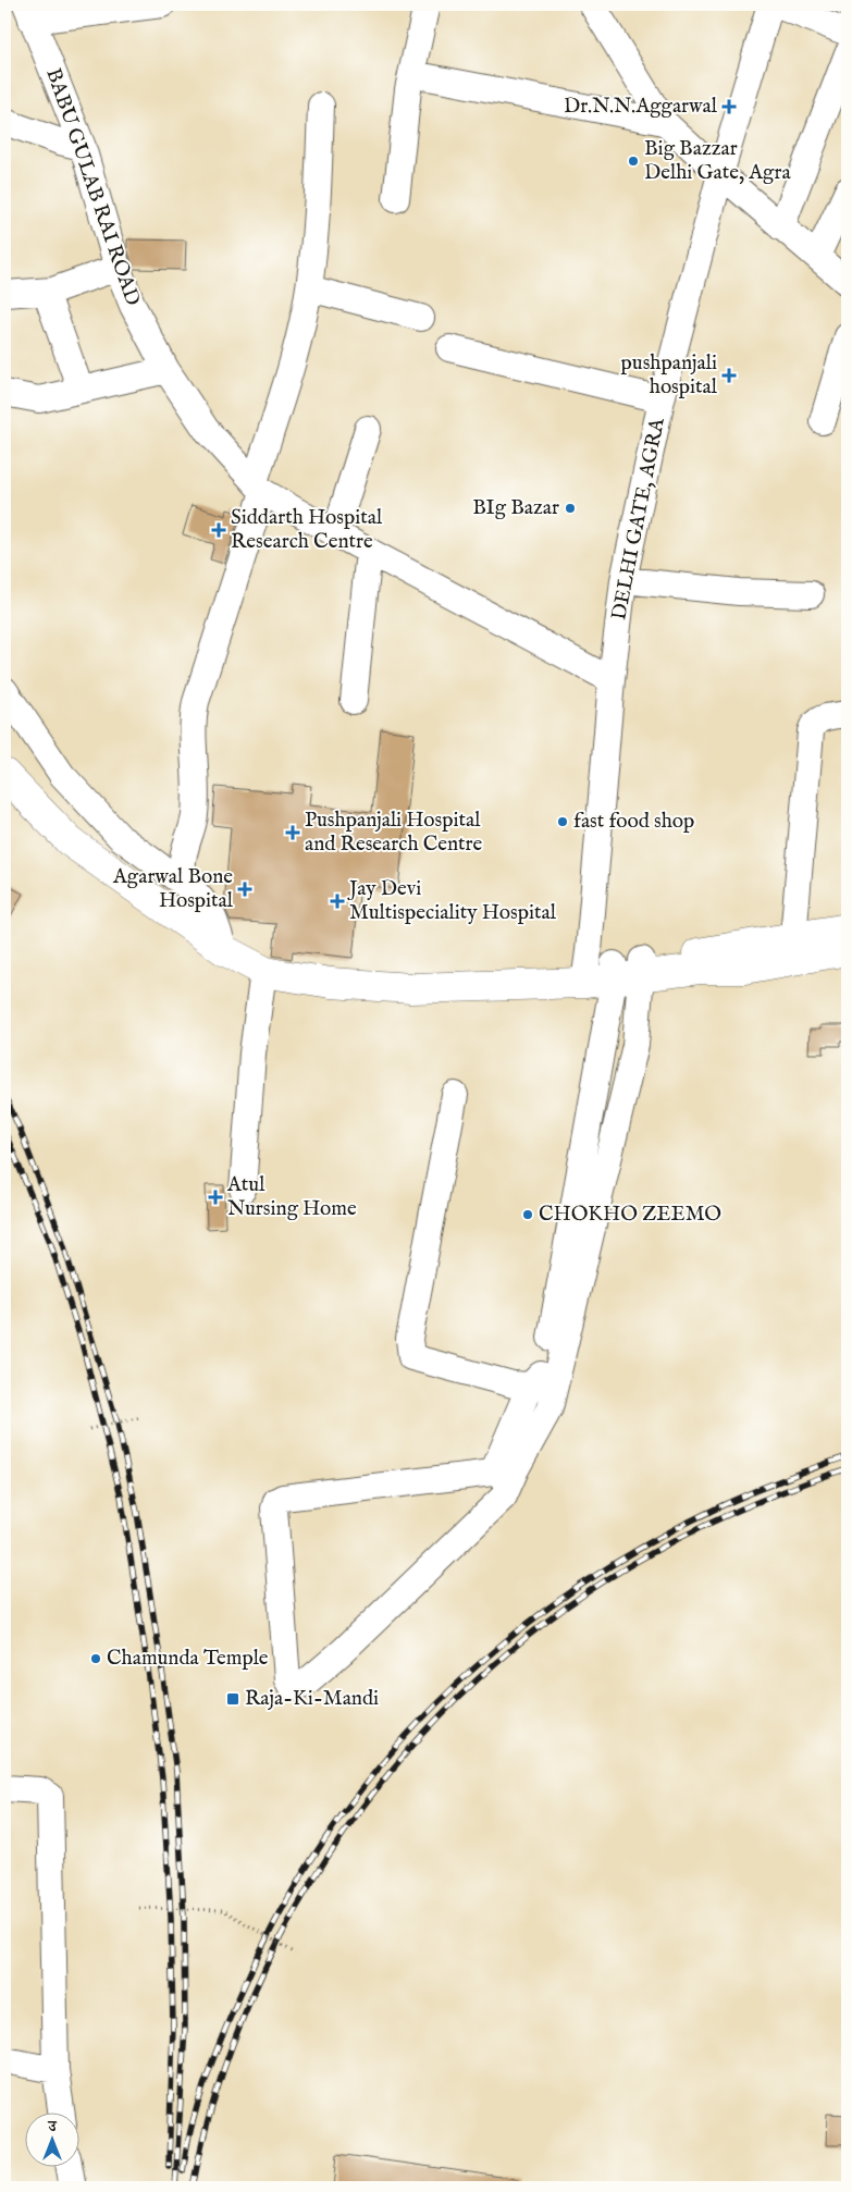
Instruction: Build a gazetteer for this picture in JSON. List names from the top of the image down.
{
  "streets": {
    "street": ["BABU GULAB RAI ROAD", "DELHI GATE, AGRA"]
  },
  "crossings": [
    ["BABU GULAB RAI ROAD", "DELHI GATE, AGRA"]
  ],
  "places": {
    "health": [
      "Dr.N.N.Aggarwal",
      "pushpanjali hospital",
      "Siddarth Hospital Research Centre",
      "Pushpanjali Hospital and Research Centre",
      "Agarwal Bone Hospital",
      "Jay Devi Multispeciality Hospital",
      "Atul Nursing Home"
    ],
    "other": [
      "Big Bazzar Delhi Gate, Agra",
      "BIg Bazar",
      "fast food shop",
      "CHOKHO ZEEMO",
      "Chamunda Temple"
    ],
    "transit": ["Raja-Ki-Mandi"]
  },
  "north": "top"
}
